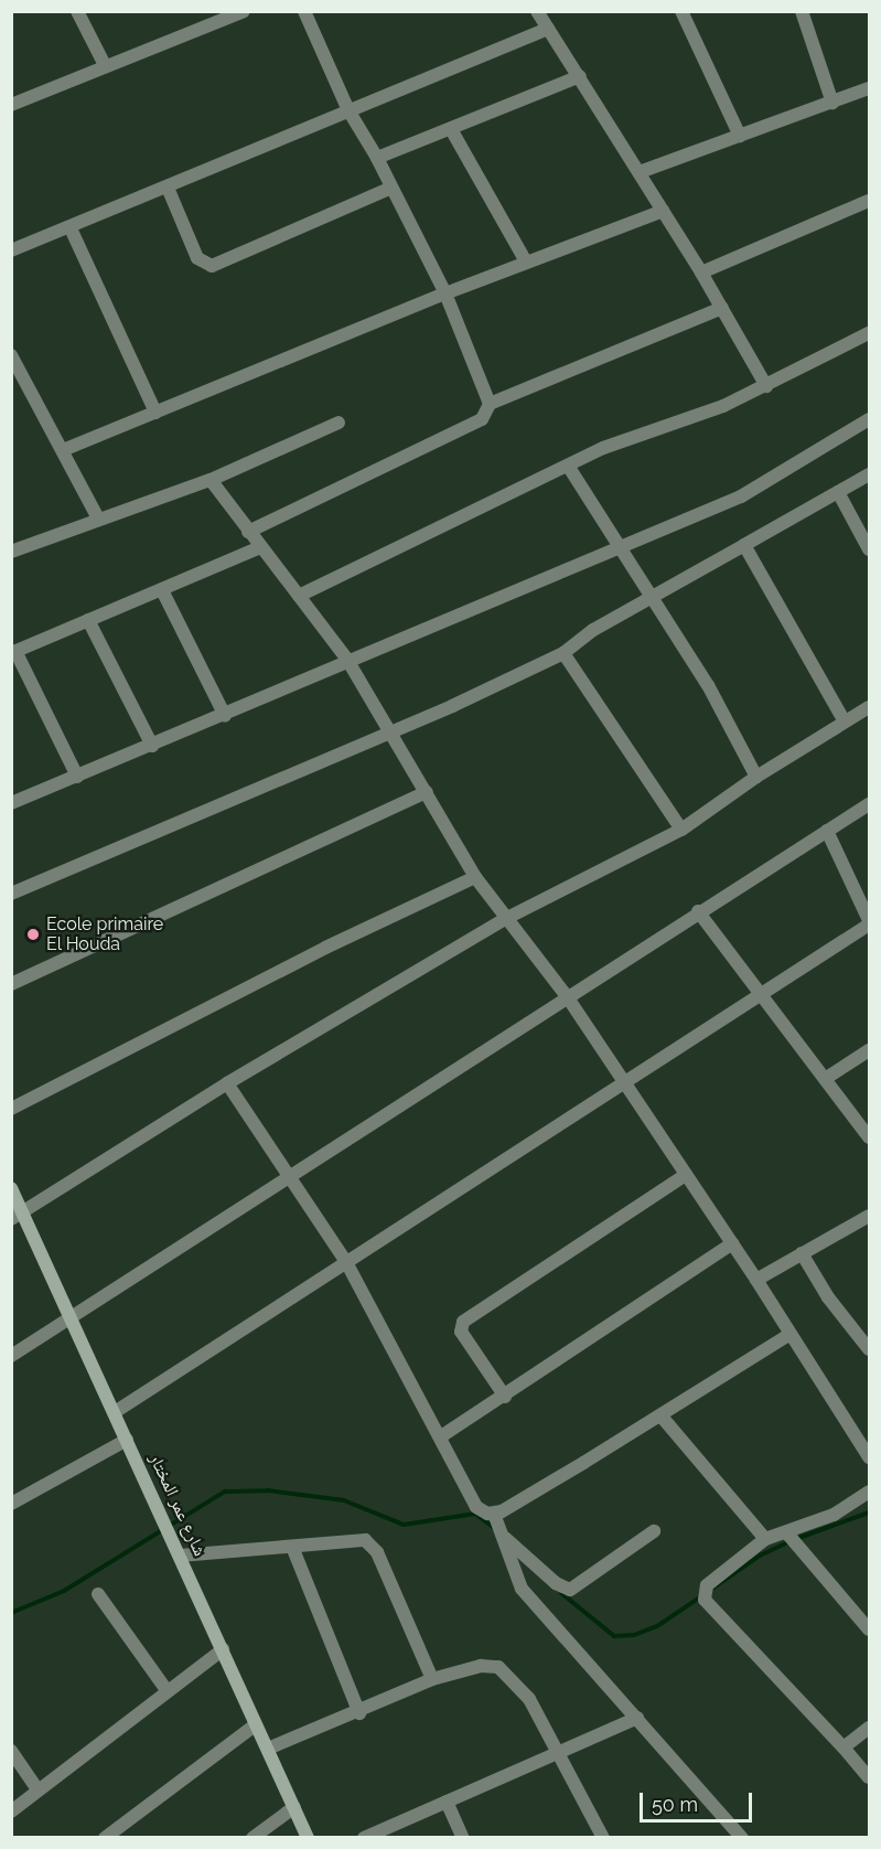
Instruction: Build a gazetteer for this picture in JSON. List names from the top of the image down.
{
  "streets": {
    "street": ["شارع عمر المختار"]
  },
  "places": ["Ecole primaire El Houda"],
  "scale_bar": "50 m"
}
